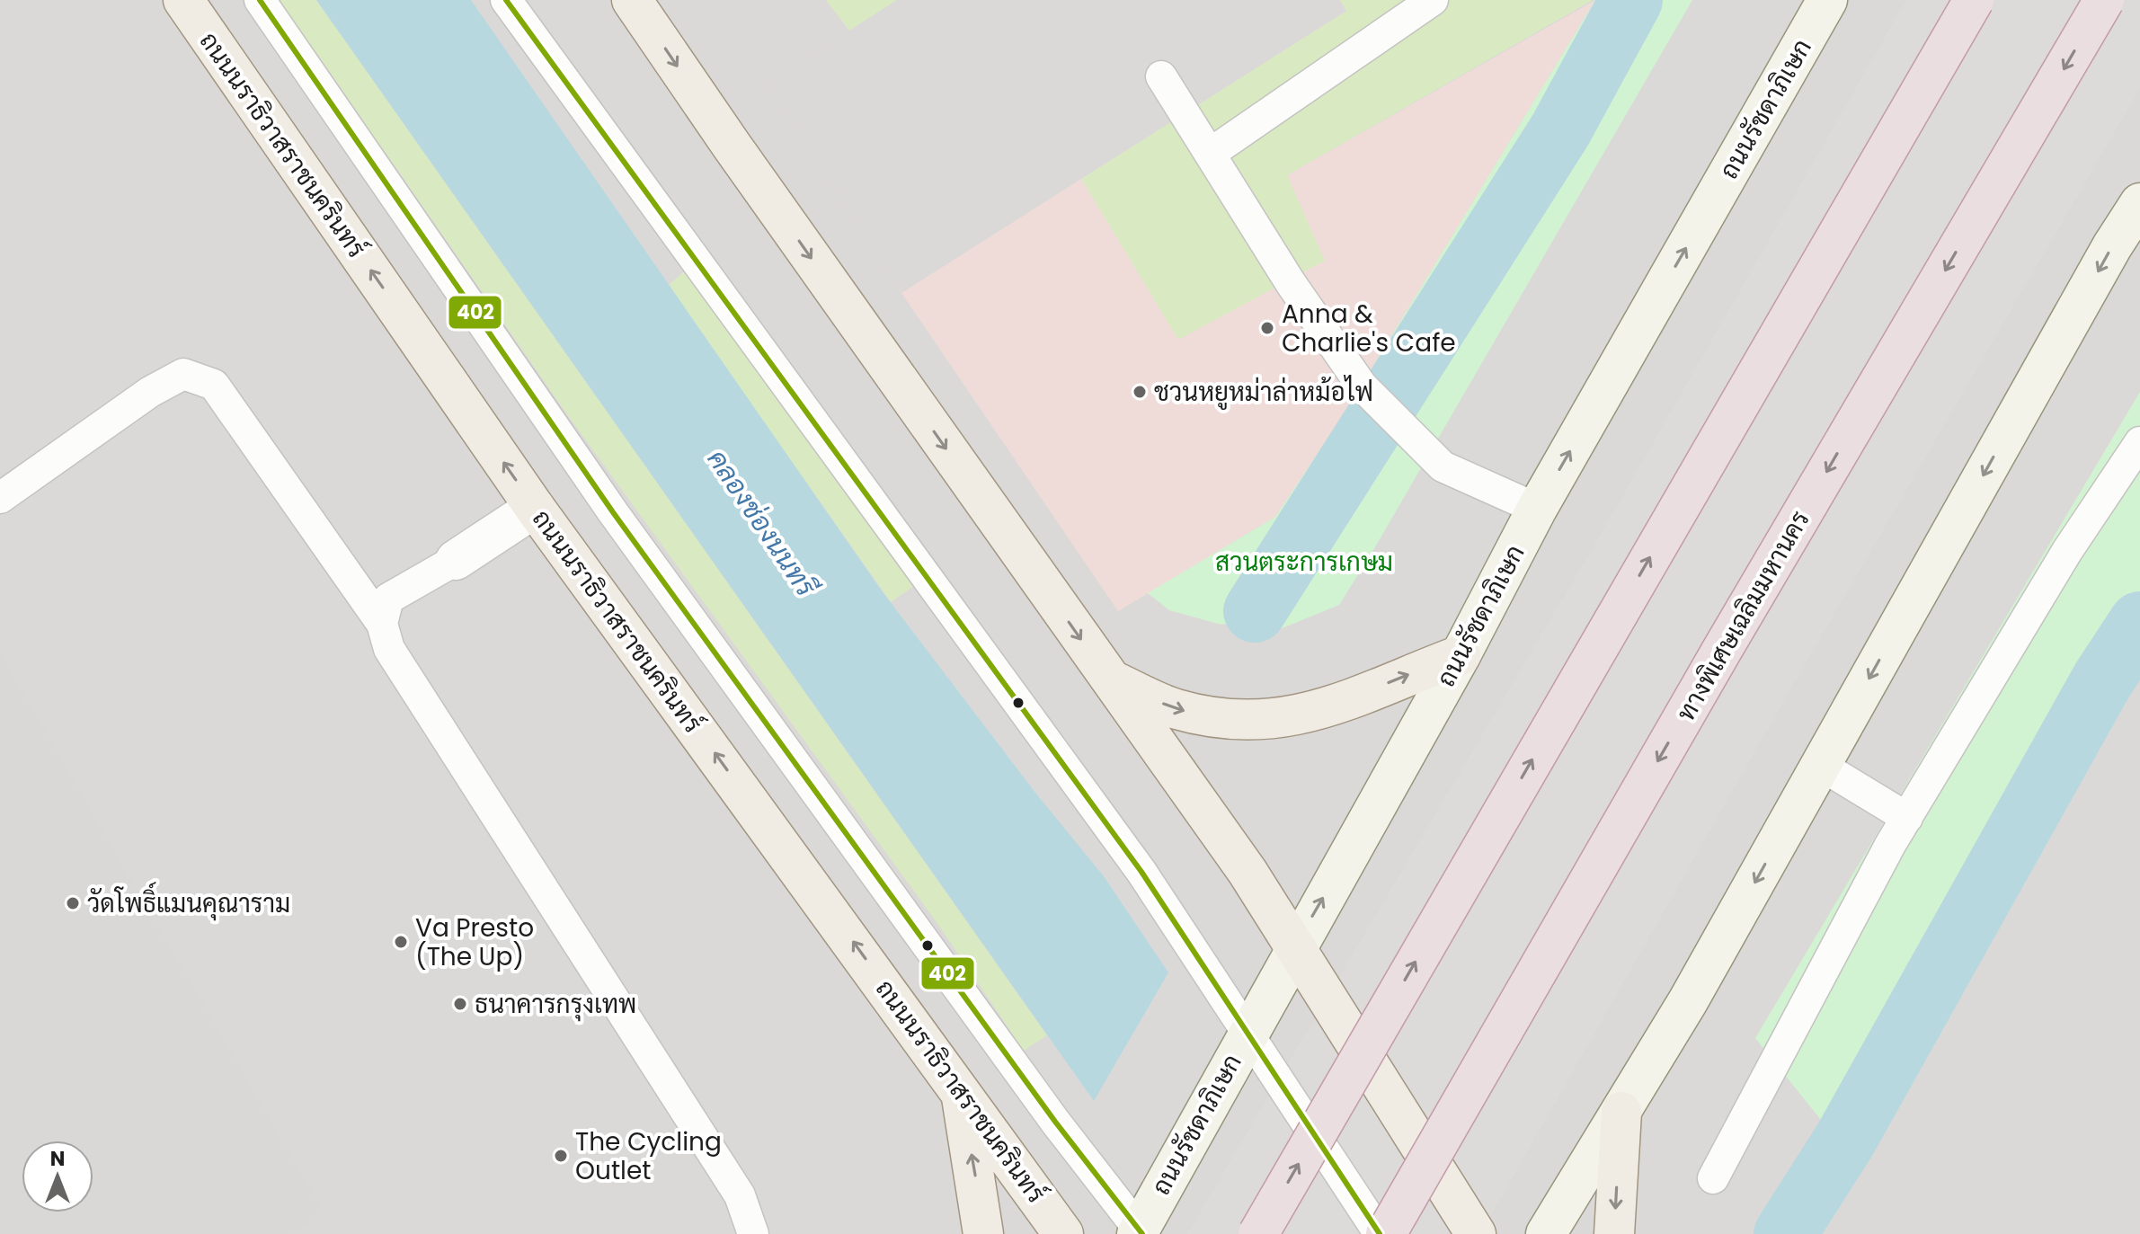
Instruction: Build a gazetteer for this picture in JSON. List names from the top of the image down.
{
  "streets": {
    "highway": ["ทางพิเศษเฉลิมมหานคร"],
    "main road": ["ถนนรัชดาภิเษก", "ถนนนราธิวาสราชนครินทร์"]
  },
  "one_way": ["ถนนรัชดาภิเษก", "ถนนนราธิวาสราชนครินทร์"],
  "water": ["คลองช่องนนทรี"],
  "parks": ["สวนตระการเกษม"],
  "places": [
    "Anna & Charlie's Cafe",
    "ชวนหยูหม่าล่าหม้อไฟ",
    "วัดโพธิ์แมนคุณาราม",
    "Va Presto (The Up)",
    "ธนาคารกรุงเทพ",
    "The Cycling Outlet"
  ],
  "lines": ["transit line 402"],
  "north": "top"
}
